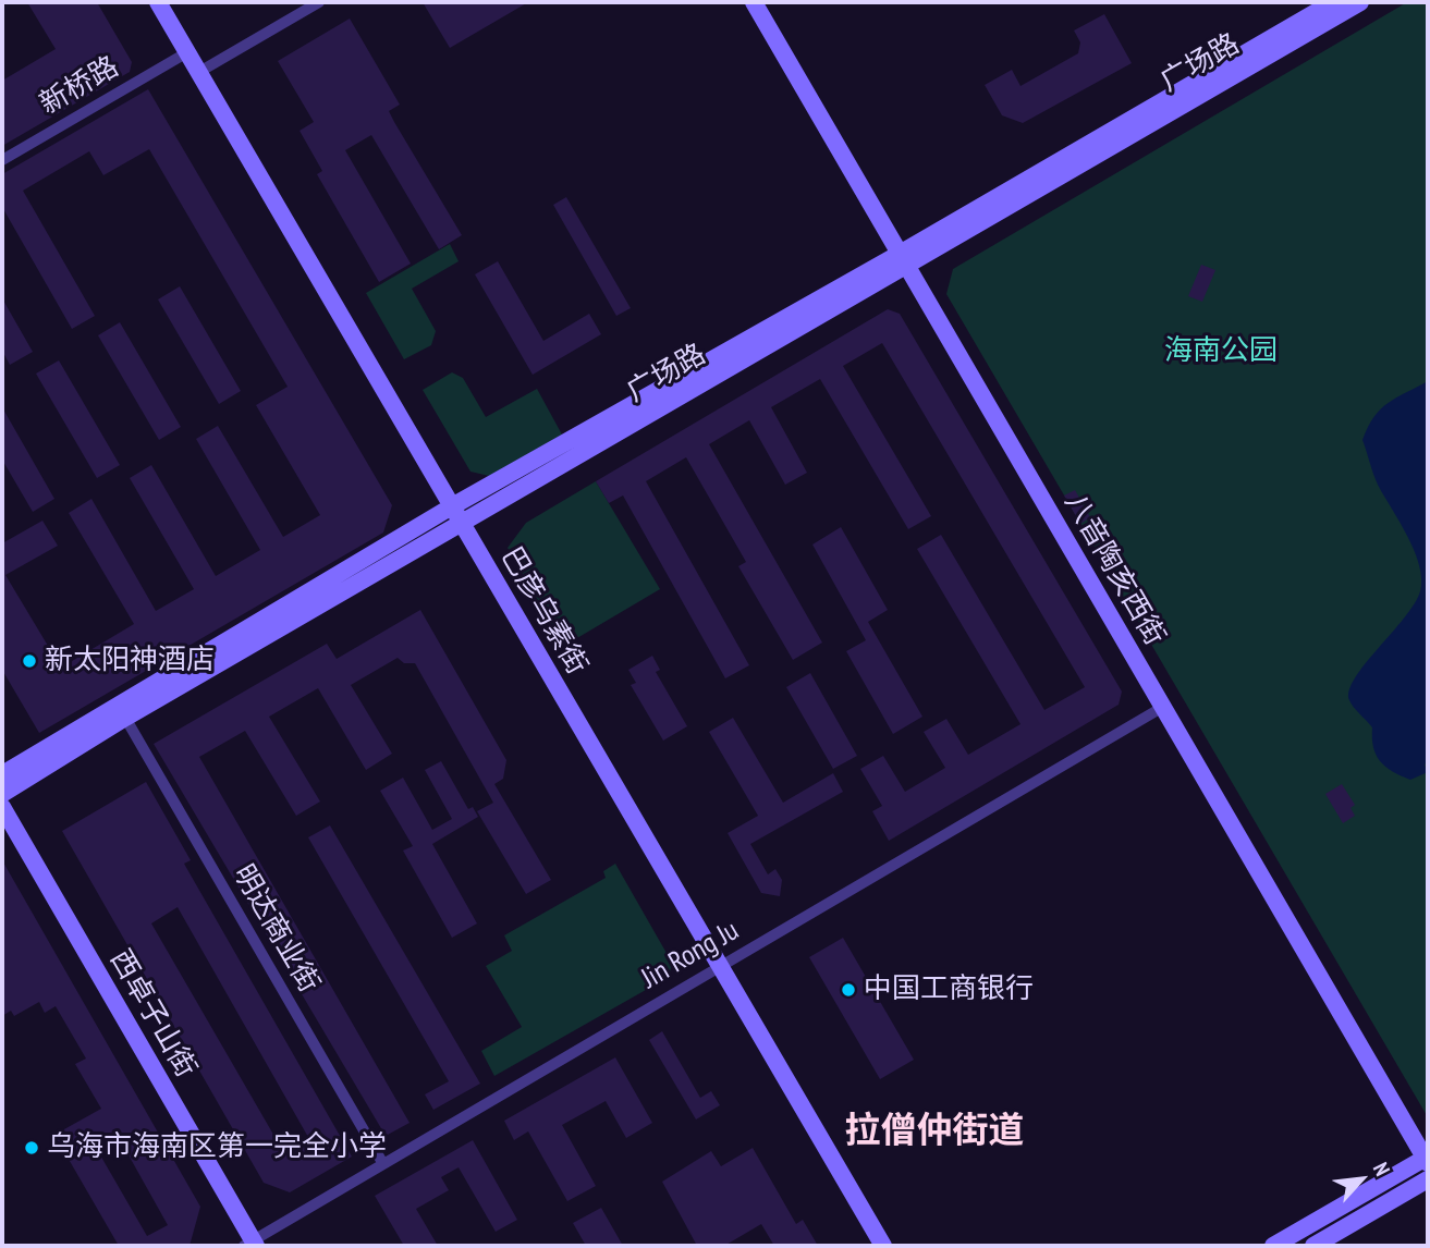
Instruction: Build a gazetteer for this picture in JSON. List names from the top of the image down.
{
  "streets": {
    "street": [
      "广场路",
      "新桥路",
      "八音陶亥西街",
      "巴彦乌素街",
      "明达商业街",
      "Jin Rong Ju",
      "西卓子山街"
    ]
  },
  "crossings": [
    ["广场路", "八音陶亥西街"],
    ["广场路", "巴彦乌素街"],
    ["广场路", "明达商业街"],
    ["新桥路", "巴彦乌素街"],
    ["八音陶亥西街", "Jin Rong Ju"],
    ["巴彦乌素街", "Jin Rong Ju"],
    ["明达商业街", "Jin Rong Ju"],
    ["Jin Rong Ju", "西卓子山街"]
  ],
  "districts": ["拉僧仲街道"],
  "parks": ["海南公园"],
  "places": ["新太阳神酒店", "中国工商银行", "乌海市海南区第一完全小学"],
  "north": "top right"
}
